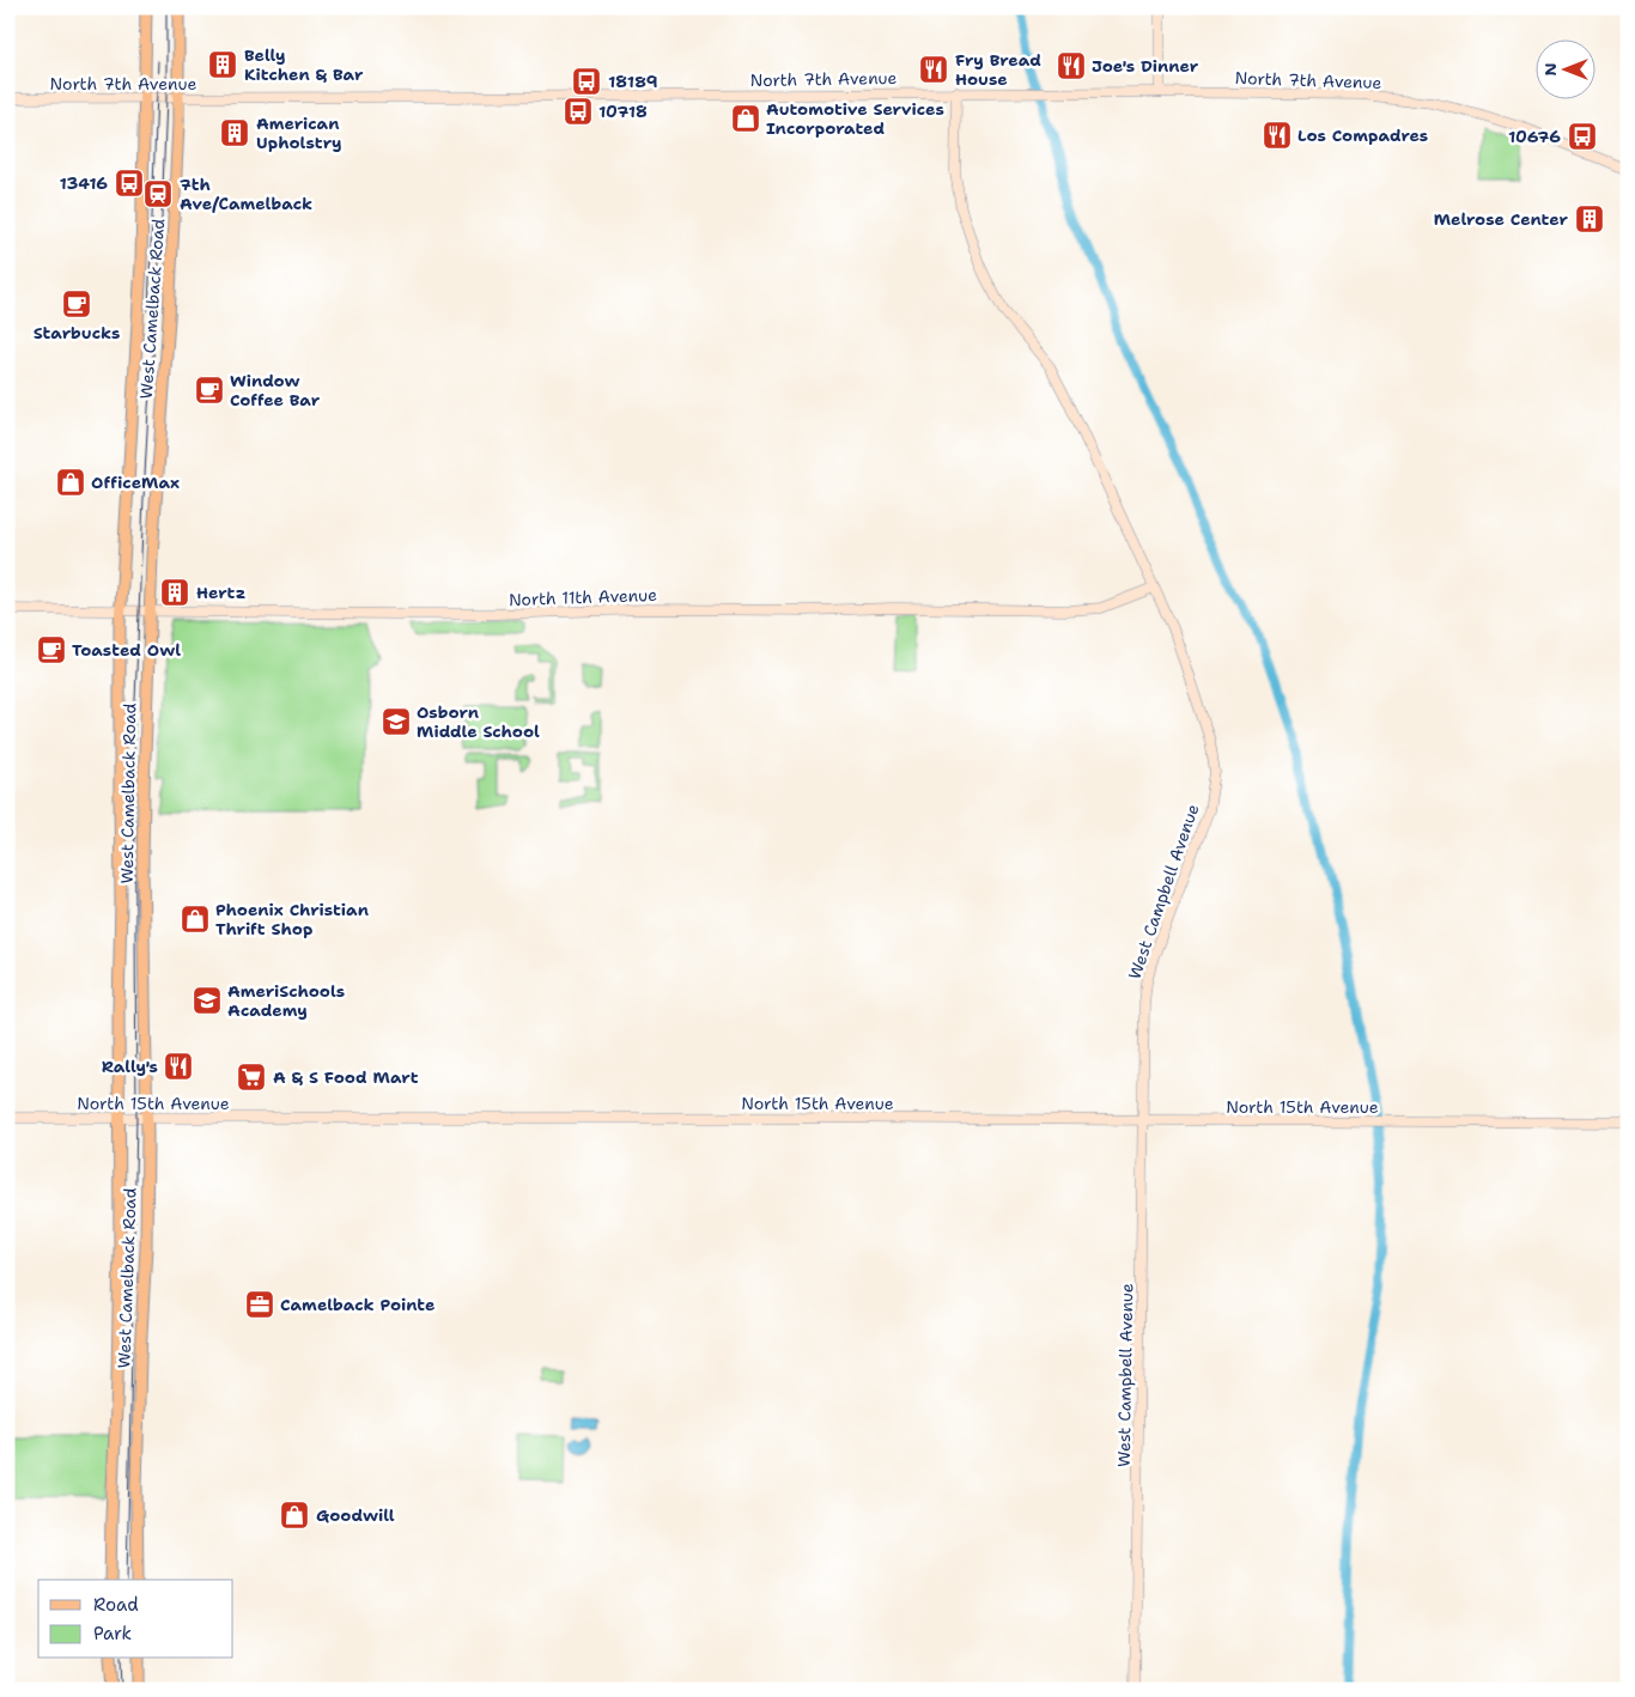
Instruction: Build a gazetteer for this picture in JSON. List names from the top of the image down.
{
  "streets": {
    "main road": ["West Camelback Road"],
    "street": [
      "North 7th Avenue",
      "North 11th Avenue",
      "West Campbell Avenue",
      "North 15th Avenue"
    ]
  },
  "crossings": [
    ["North 7th Avenue", "West Camelback Road"],
    ["North 7th Avenue", "West Campbell Avenue"],
    ["West Camelback Road", "North 11th Avenue"],
    ["West Camelback Road", "North 15th Avenue"],
    ["North 11th Avenue", "West Campbell Avenue"],
    ["West Campbell Avenue", "North 15th Avenue"]
  ],
  "places": {
    "building": [
      "Belly Kitchen & Bar",
      "American Upholstry",
      "Melrose Center",
      "Hertz"
    ],
    "restaurant": [
      "Joe's Dinner",
      "Fry Bread House",
      "Los Compadres",
      "Rally's"
    ],
    "bus stop": [
      "18189",
      "10718",
      "10676",
      "13416"
    ],
    "shop": [
      "Automotive Services Incorporated",
      "OfficeMax",
      "Phoenix Christian Thrift Shop",
      "Goodwill"
    ],
    "station": ["7th Ave/Camelback"],
    "cafe": ["Starbucks", "Window Coffee Bar", "Toasted Owl"],
    "school or university": ["Osborn Middle School", "AmeriSchools Academy"],
    "supermarket": ["A & S Food Mart"],
    "office": ["Camelback Pointe"]
  },
  "legend": ["Road", "Park"],
  "north": "left"
}
